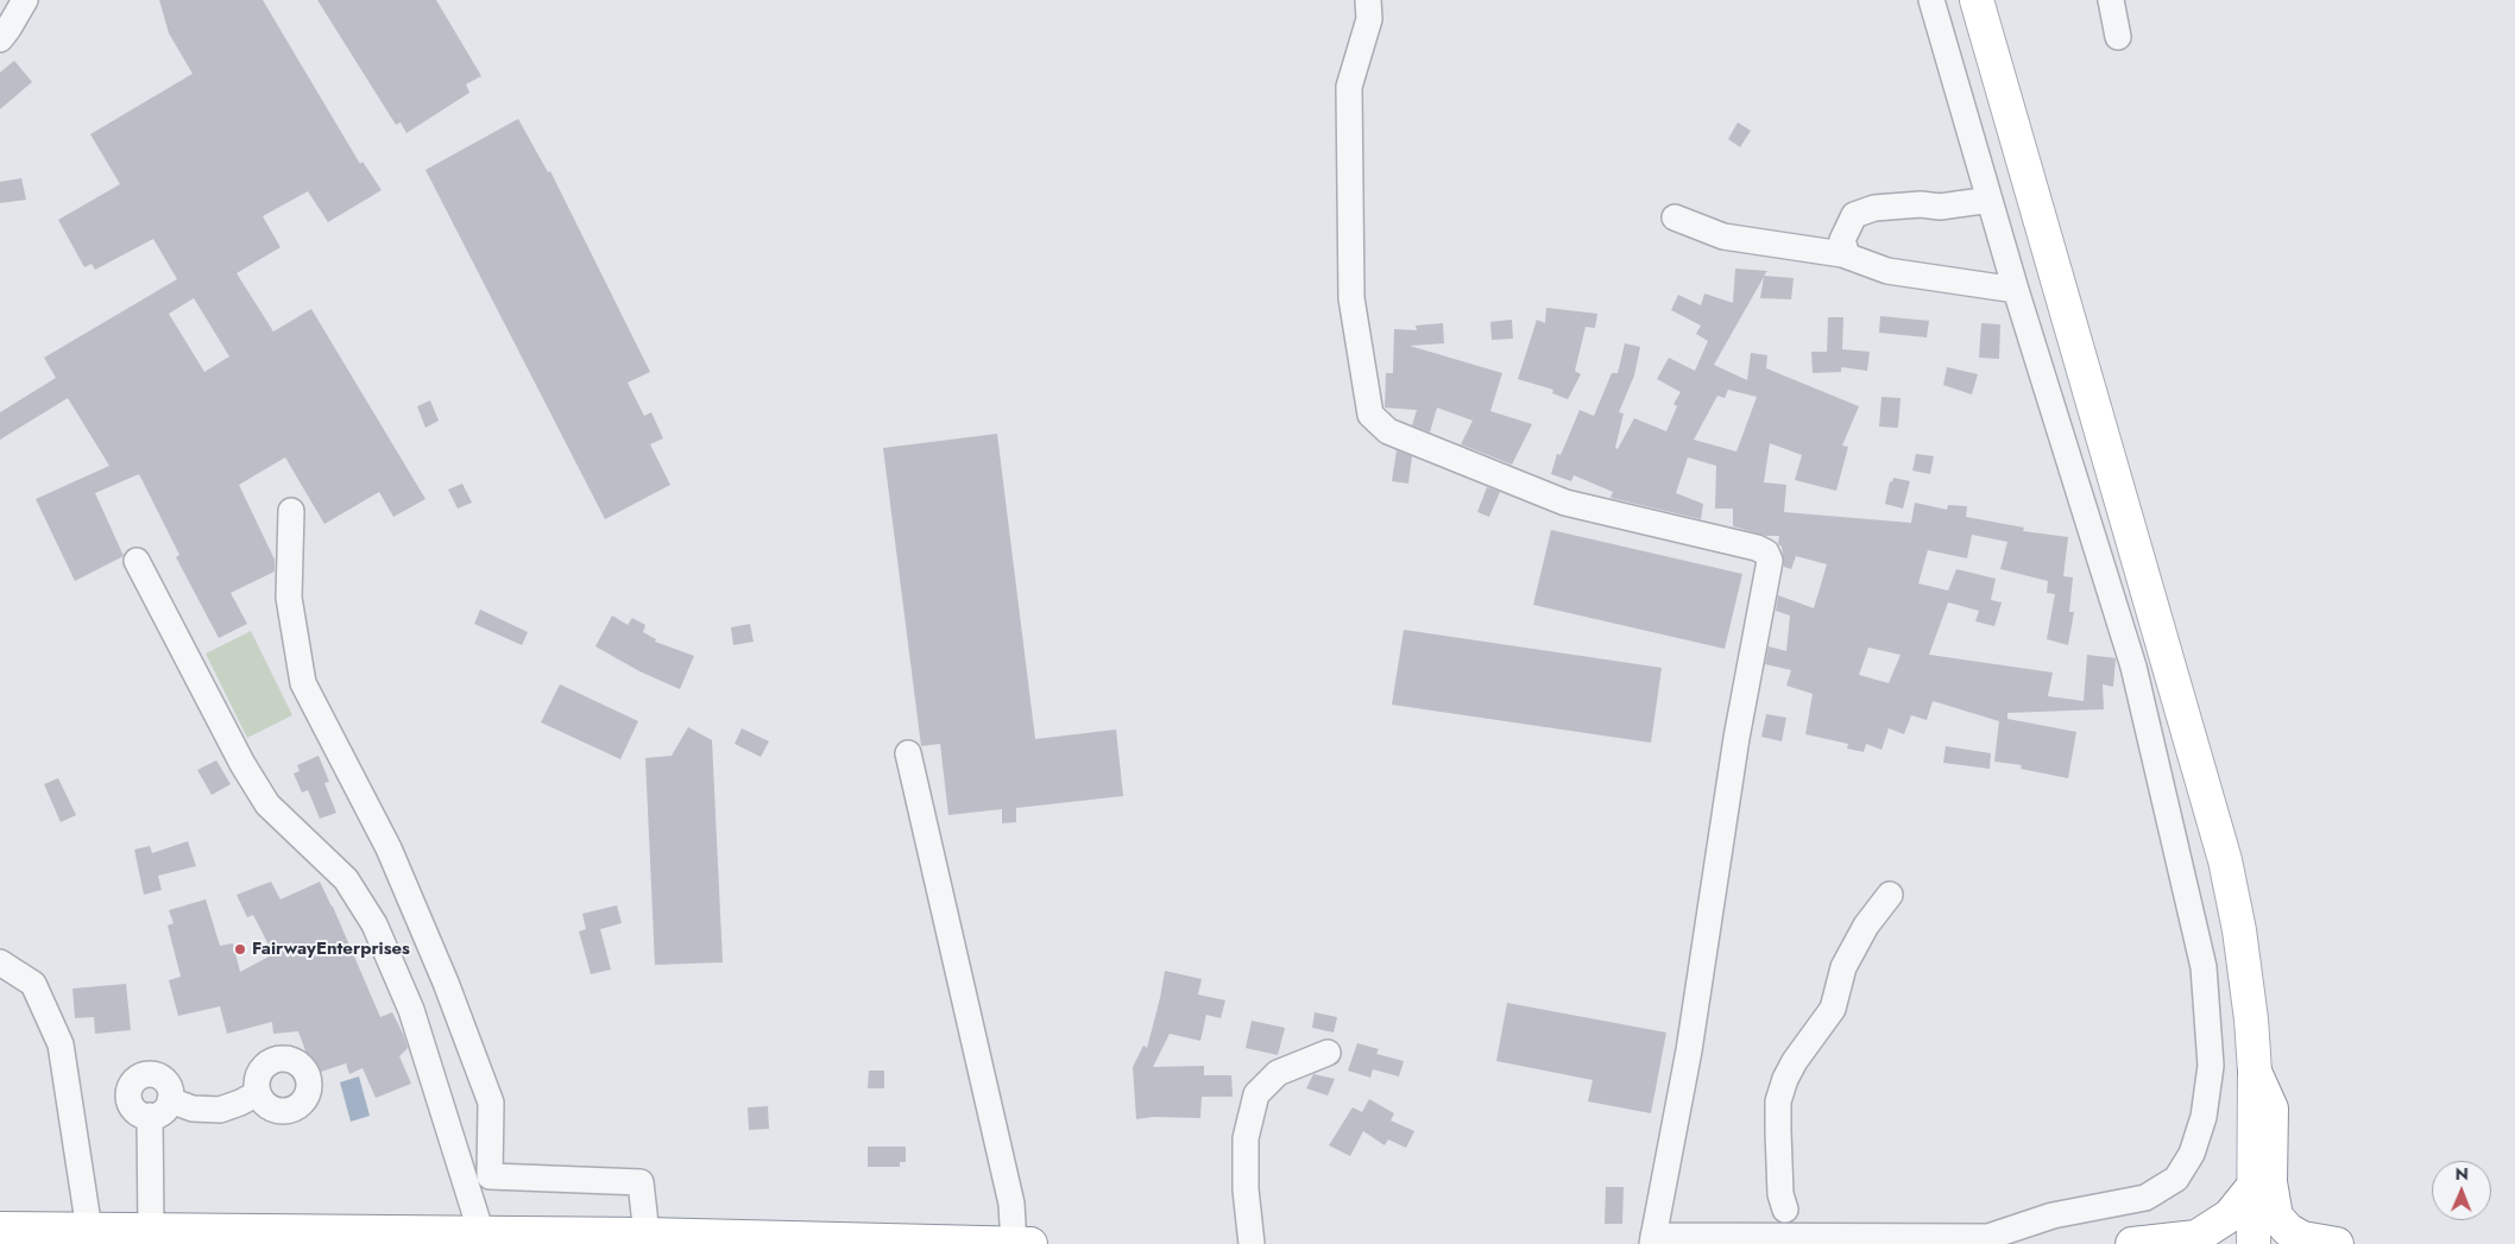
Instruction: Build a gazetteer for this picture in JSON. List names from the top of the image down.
{
  "places": ["FairwayEnterprises"],
  "north": "top"
}
